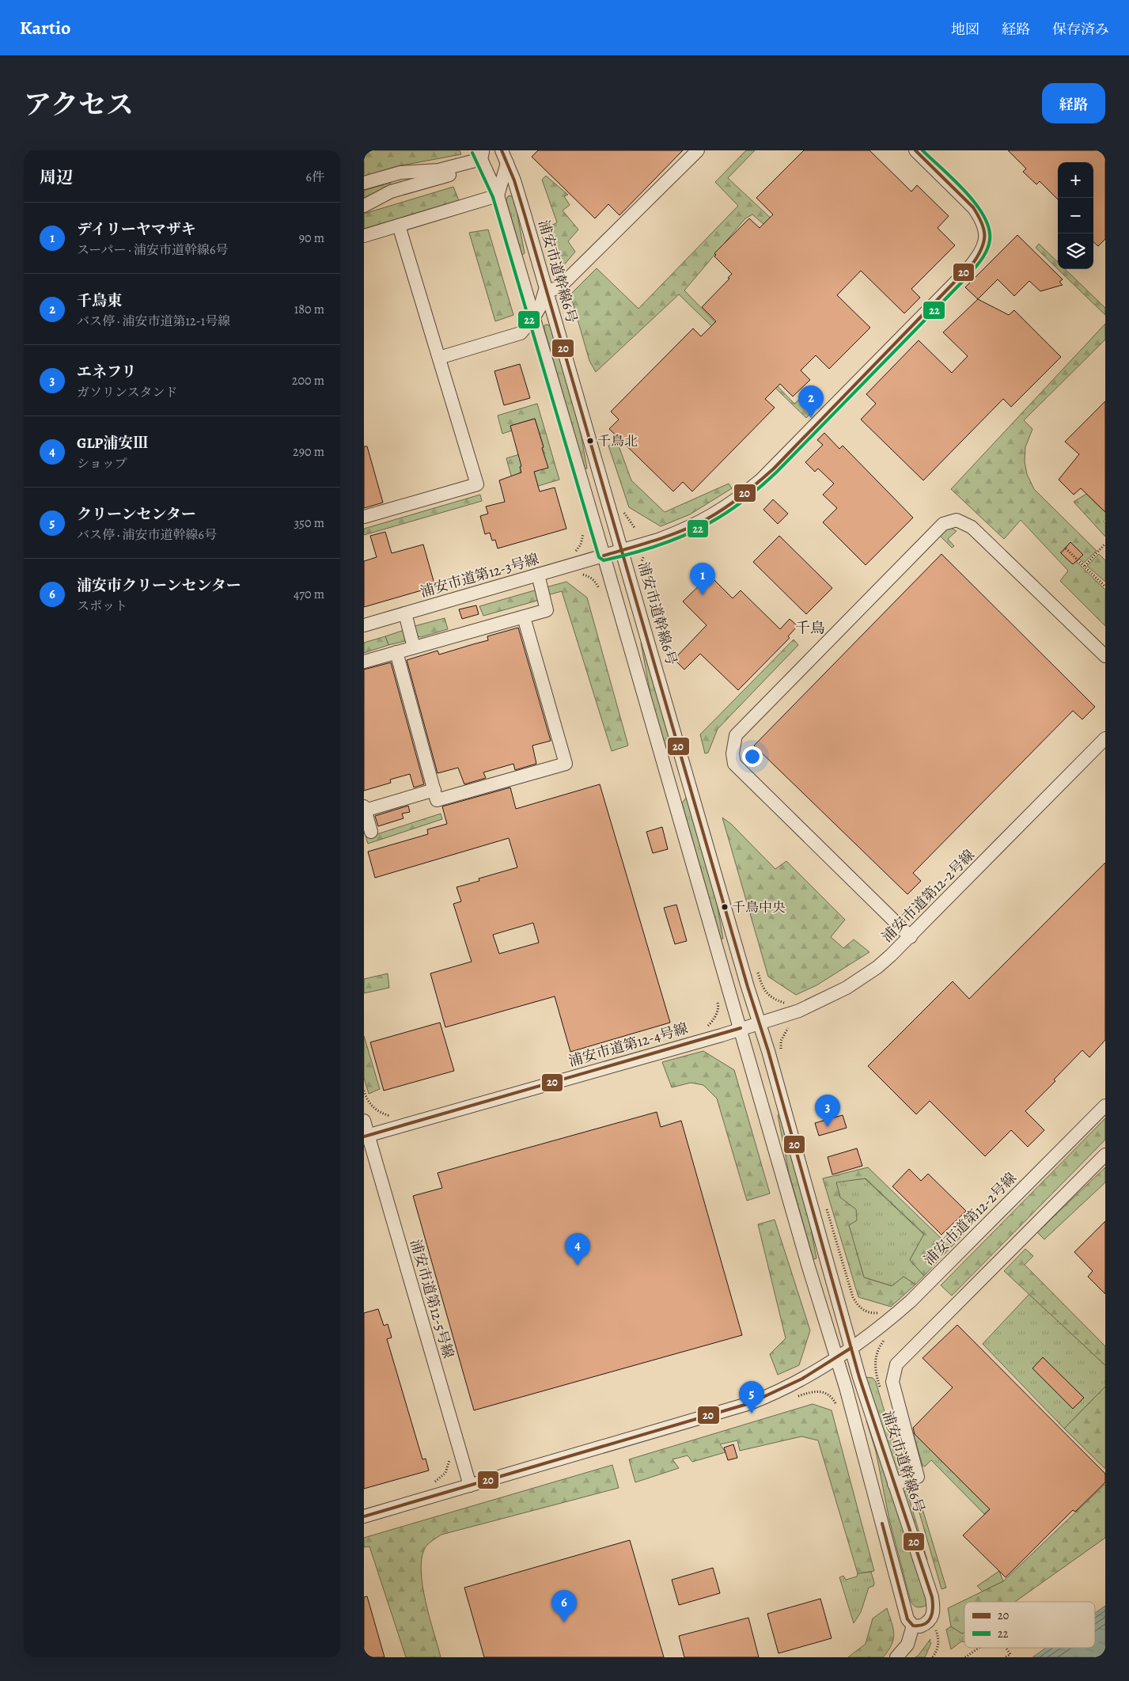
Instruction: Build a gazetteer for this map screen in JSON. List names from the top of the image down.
{
  "streets": {
    "street": [
      "浦安市道幹線6号",
      "浦安市道第12-3号線",
      "浦安市道第12-2号線",
      "浦安市道第12-4号線",
      "浦安市道第12-5号線"
    ]
  },
  "crossings": [
    ["浦安市道幹線6号", "浦安市道第12-3号線"],
    ["浦安市道幹線6号", "浦安市道第12-2号線"],
    ["浦安市道第12-2号線", "浦安市道第12-4号線"],
    ["浦安市道第12-2号線", "浦安市道第12-5号線"],
    ["浦安市道第12-4号線", "浦安市道第12-5号線"]
  ],
  "districts": ["千鳥"],
  "places": ["千鳥北", "千鳥中央"],
  "lines": ["transit line 20", "transit line 22"],
  "legend": ["20", "22"],
  "page": {
    "header": "Kartio",
    "nav": ["地図", "経路", "保存済み"],
    "title": "アクセス",
    "buttons": "経路",
    "heading": ["周辺", "6件"],
    "map_buttons": ["+", "−"],
    "list": [
      {
        "mark": "1",
        "name": "デイリーヤマザキ",
        "note": "スーパー · 浦安市道幹線6号",
        "value": "90 m"
      },
      {
        "mark": "2",
        "name": "千鳥東",
        "note": "バス停 · 浦安市道第12-1号線",
        "value": "180 m"
      },
      {
        "mark": "3",
        "name": "エネフリ",
        "note": "ガソリンスタンド",
        "value": "200 m"
      },
      {
        "mark": "4",
        "name": "GLP浦安Ⅲ",
        "note": "ショップ",
        "value": "290 m"
      },
      {
        "mark": "5",
        "name": "クリーンセンター",
        "note": "バス停 · 浦安市道幹線6号",
        "value": "350 m"
      },
      {
        "mark": "6",
        "name": "浦安市クリーンセンター",
        "note": "スポット",
        "value": "470 m"
      }
    ],
    "pins": [
      "2",
      "1",
      "3",
      "4",
      "5",
      "6"
    ]
  }
}
